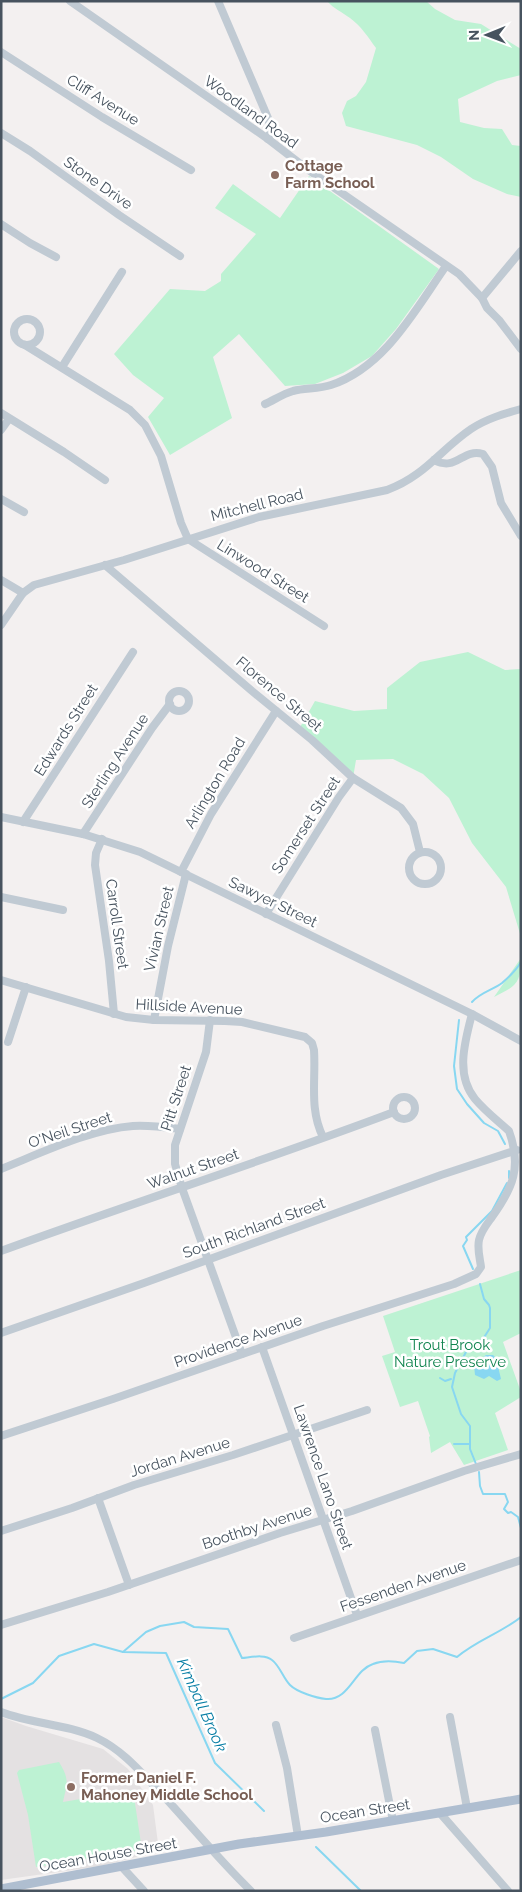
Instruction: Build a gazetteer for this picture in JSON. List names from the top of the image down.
{
  "streets": {
    "main road": ["Ocean Street", "Ocean House Street"],
    "street": [
      "Cliff Avenue",
      "Woodland Road",
      "Stone Drive",
      "Mitchell Road",
      "Linwood Street",
      "Florence Street",
      "Edwards Street",
      "Sterling Avenue",
      "Arlington Road",
      "Somerset Street",
      "Sawyer Street",
      "Carroll Street",
      "Vivian Street",
      "Hillside Avenue",
      "Pitt Street",
      "O'Neil Street",
      "Walnut Street",
      "South Richland Street",
      "Providence Avenue",
      "Jordan Avenue",
      "Lawrence Lano Street",
      "Boothby Avenue",
      "Fessenden Avenue"
    ]
  },
  "crossings": [
    ["Mitchell Road", "Linwood Street"],
    ["Mitchell Road", "Florence Street"],
    ["Florence Street", "Arlington Road"],
    ["Florence Street", "Somerset Street"],
    ["Edwards Street", "Sawyer Street"],
    ["Sterling Avenue", "Sawyer Street"],
    ["Arlington Road", "Sawyer Street"],
    ["Arlington Road", "Vivian Street"],
    ["Somerset Street", "Sawyer Street"],
    ["Sawyer Street", "Carroll Street"],
    ["Sawyer Street", "Vivian Street"],
    ["Carroll Street", "Hillside Avenue"],
    ["Vivian Street", "Hillside Avenue"],
    ["Hillside Avenue", "Pitt Street"],
    ["Hillside Avenue", "Walnut Street"],
    ["Pitt Street", "O'Neil Street"],
    ["Pitt Street", "Walnut Street"],
    ["Pitt Street", "South Richland Street"],
    ["Pitt Street", "Providence Avenue"],
    ["South Richland Street", "Providence Avenue"],
    ["Providence Avenue", "Lawrence Lano Street"],
    ["Jordan Avenue", "Lawrence Lano Street"],
    ["Lawrence Lano Street", "Boothby Avenue"],
    ["Lawrence Lano Street", "Fessenden Avenue"],
    ["Ocean Street", "Ocean House Street"]
  ],
  "water": ["Kimball Brook"],
  "parks": ["Trout Brook Nature Preserve"],
  "places": ["Cottage Farm School", "Former Daniel F. Mahoney Middle School"],
  "north": "left"
}
